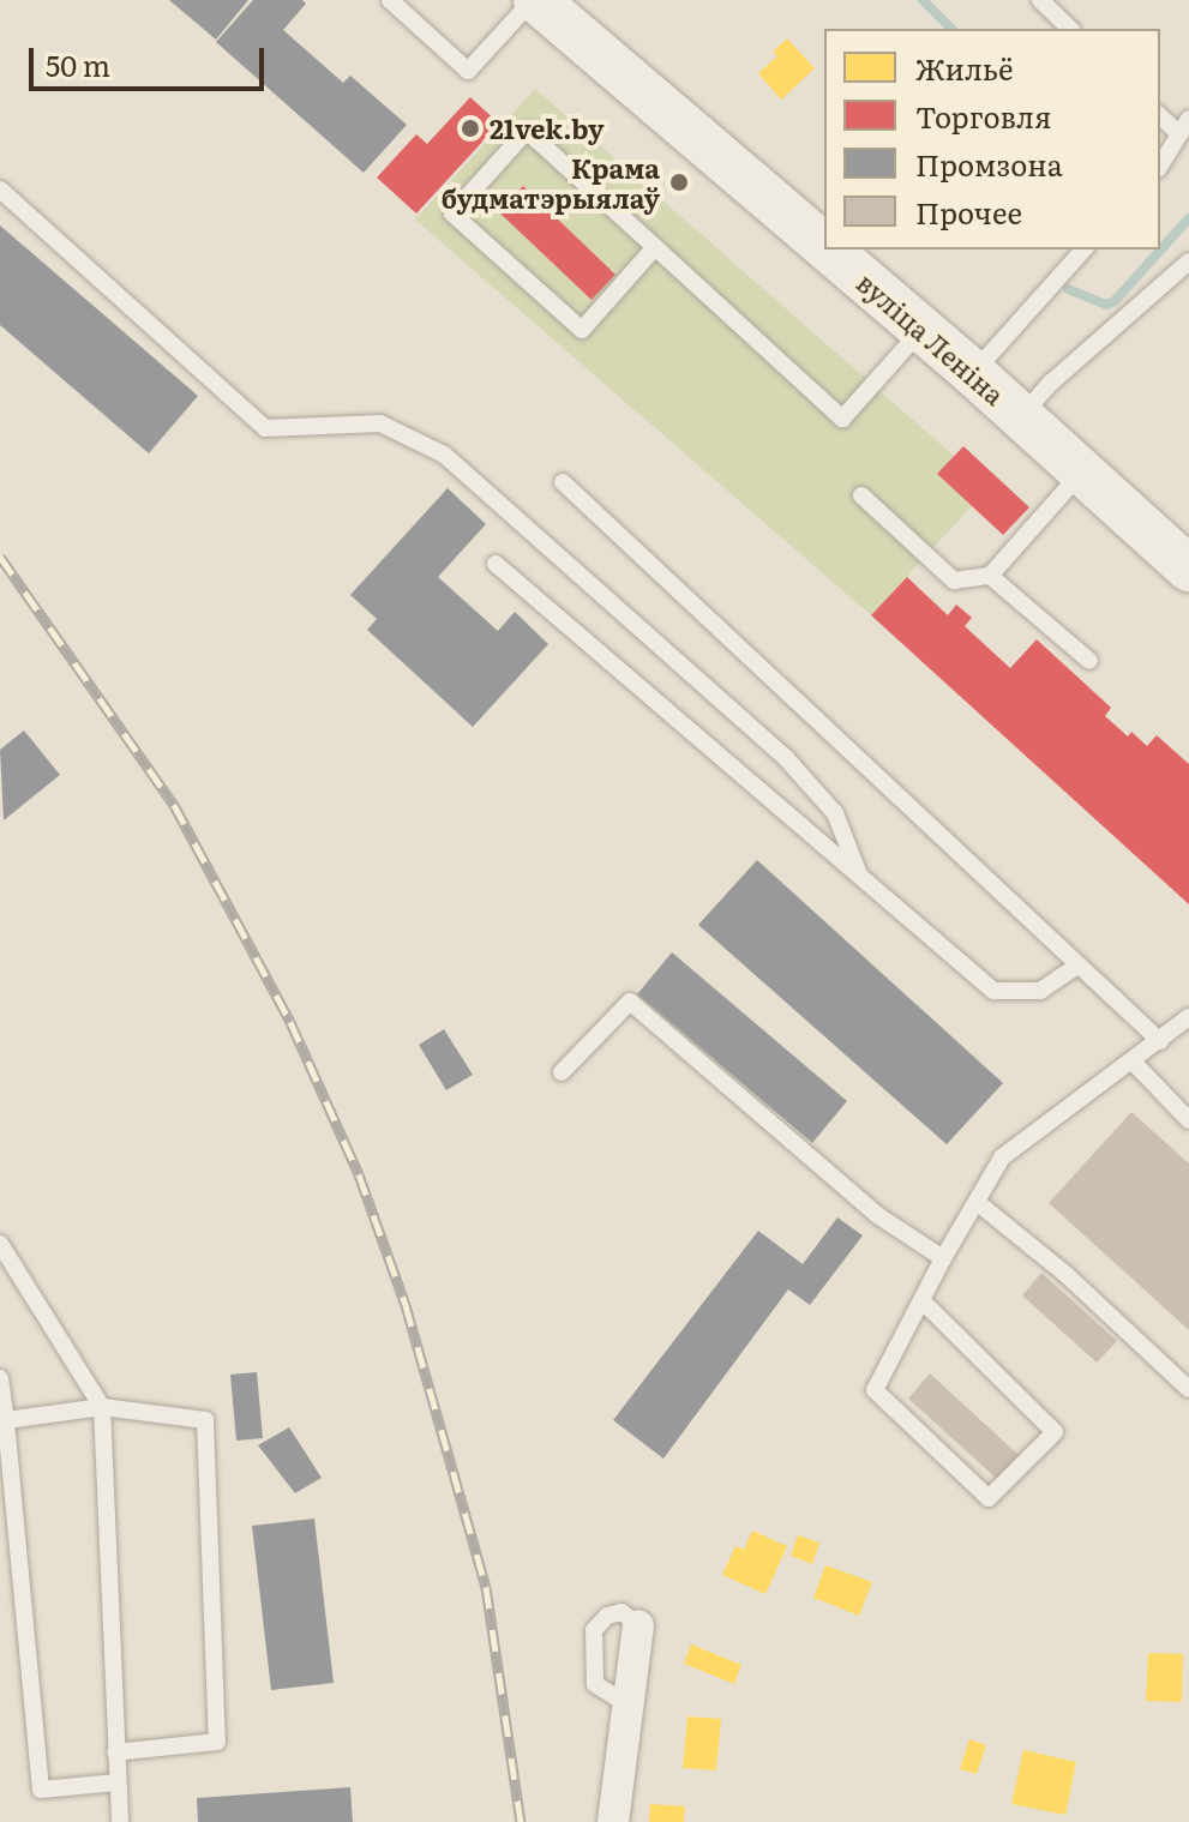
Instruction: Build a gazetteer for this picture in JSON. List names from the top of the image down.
{
  "streets": {
    "main road": ["вуліца Леніна"]
  },
  "places": ["21vek.by", "Крама будматэрыялаў"],
  "legend": [
    "Жильё",
    "Торговля",
    "Промзона",
    "Прочее"
  ],
  "scale_bar": "50 m"
}
